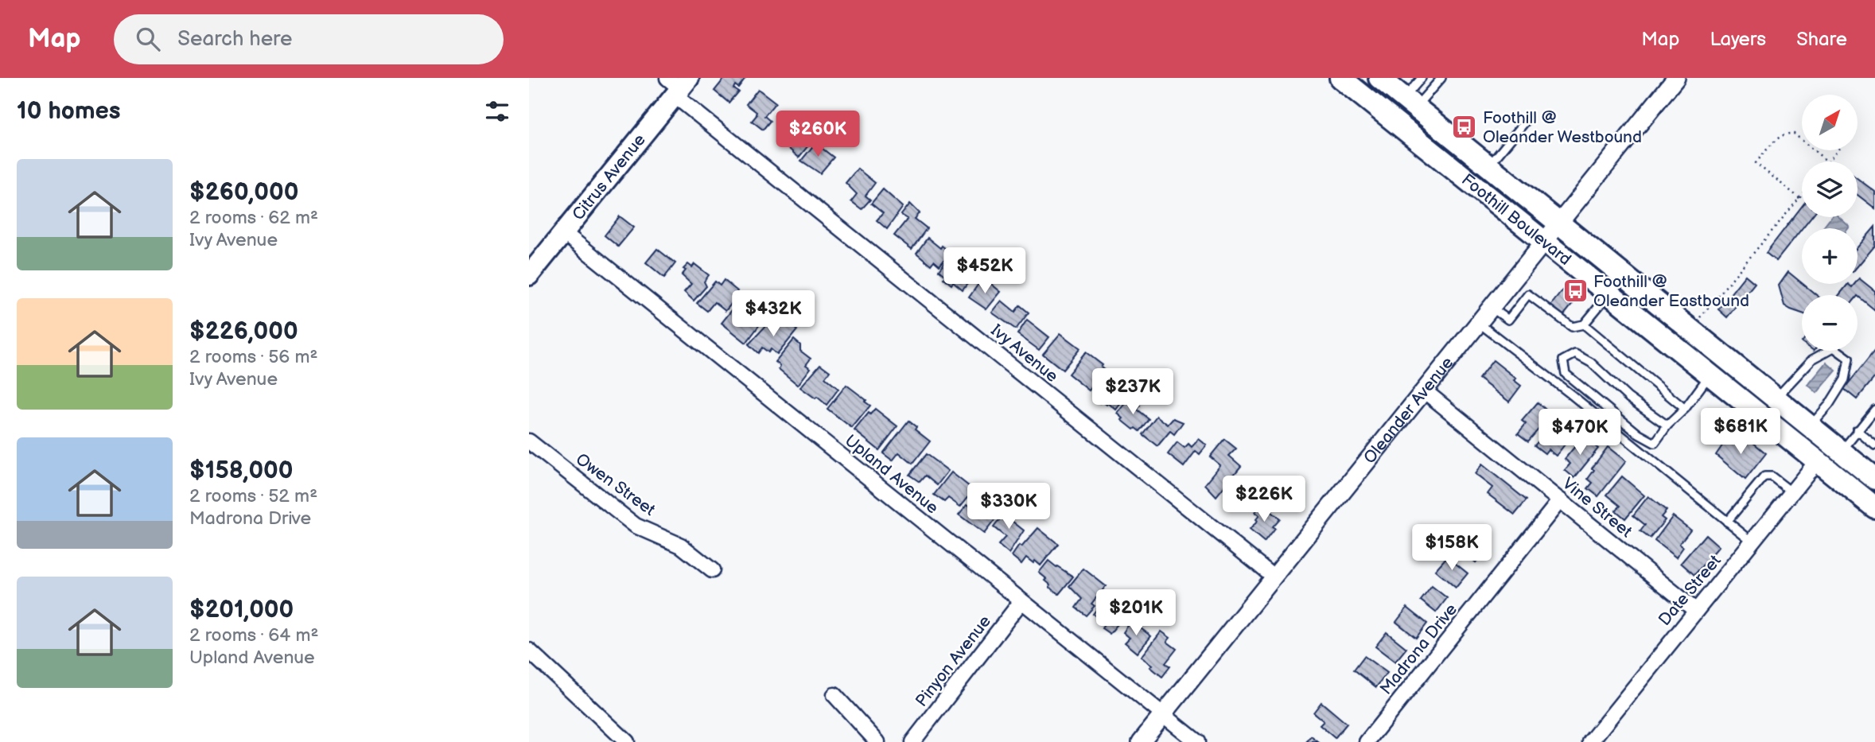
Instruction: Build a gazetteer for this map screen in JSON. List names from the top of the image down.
{
  "streets": {
    "main road": ["Citrus Avenue", "Foothill Boulevard"],
    "street": [
      "Ivy Avenue",
      "Oleander Avenue",
      "Upland Avenue",
      "Owen Street",
      "Vine Street",
      "Date Street",
      "Madrona Drive",
      "Pinyon Avenue"
    ]
  },
  "crossings": [
    ["Citrus Avenue", "Ivy Avenue"],
    ["Citrus Avenue", "Upland Avenue"],
    ["Foothill Boulevard", "Oleander Avenue"],
    ["Foothill Boulevard", "Date Street"],
    ["Ivy Avenue", "Oleander Avenue"],
    ["Oleander Avenue", "Upland Avenue"],
    ["Oleander Avenue", "Vine Street"],
    ["Upland Avenue", "Pinyon Avenue"],
    ["Vine Street", "Date Street"],
    ["Vine Street", "Madrona Drive"]
  ],
  "places": {
    "bus stop": ["Foothill @ Oleander Westbound", "Foothill @ Oleander Eastbound"]
  },
  "north": "top right",
  "page": {
    "header": "Map",
    "search": "Search here",
    "nav": ["Map", "Layers", "Share"],
    "heading": "10 homes",
    "map_buttons": ["+", "−"],
    "price": [
      "$260K",
      "$452K",
      "$432K",
      "$237K",
      "$681K",
      "$470K",
      "$226K",
      "$330K",
      "$158K",
      "$201K"
    ],
    "list": [
      {
        "name": "$260,000",
        "note": "2 rooms · 62 m² · Ivy Avenue"
      },
      {
        "name": "$226,000",
        "note": "2 rooms · 56 m² · Ivy Avenue"
      },
      {
        "name": "$158,000",
        "note": "2 rooms · 52 m² · Madrona Drive"
      },
      {
        "name": "$201,000",
        "note": "2 rooms · 64 m² · Upland Avenue"
      }
    ]
  }
}
